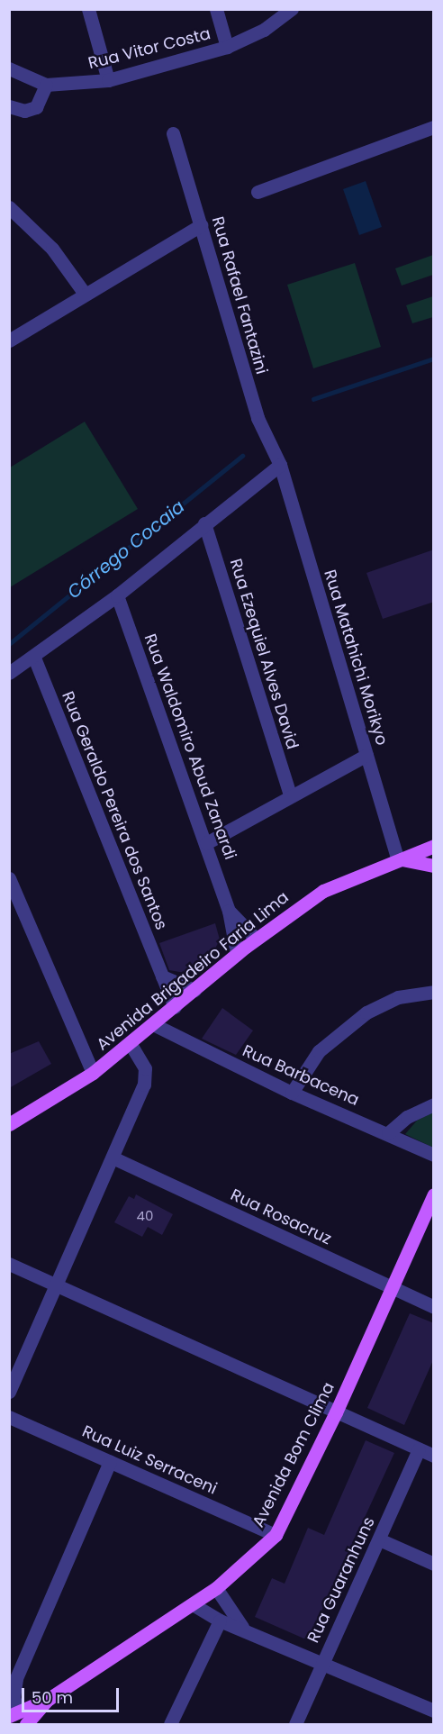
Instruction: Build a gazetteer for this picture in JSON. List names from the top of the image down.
{
  "streets": {
    "main road": ["Avenida Brigadeiro Faria Lima", "Avenida Bom Clima"],
    "street": [
      "Rua Vitor Costa",
      "Rua Rafael Fantazini",
      "Rua Ezequiel Alves David",
      "Rua Matahichi Morikyo",
      "Rua Waldomiro Abud Zanardi",
      "Rua Geraldo Pereira dos Santos",
      "Rua Barbacena",
      "Rua Rosacruz",
      "Rua Luiz Serraceni",
      "Rua Guaranhuns"
    ]
  },
  "crossings": [
    ["Rua Rafael Fantazini", "Rua Matahichi Morikyo"],
    ["Rua Matahichi Morikyo", "Avenida Brigadeiro Faria Lima"],
    ["Rua Waldomiro Abud Zanardi", "Avenida Brigadeiro Faria Lima"],
    ["Rua Geraldo Pereira dos Santos", "Avenida Brigadeiro Faria Lima"],
    ["Avenida Brigadeiro Faria Lima", "Rua Barbacena"],
    ["Rua Rosacruz", "Avenida Bom Clima"],
    ["Avenida Bom Clima", "Rua Luiz Serraceni"]
  ],
  "water": ["Córrego Cocaia"],
  "house_numbers": ["40"],
  "scale_bar": "50 m"
}
